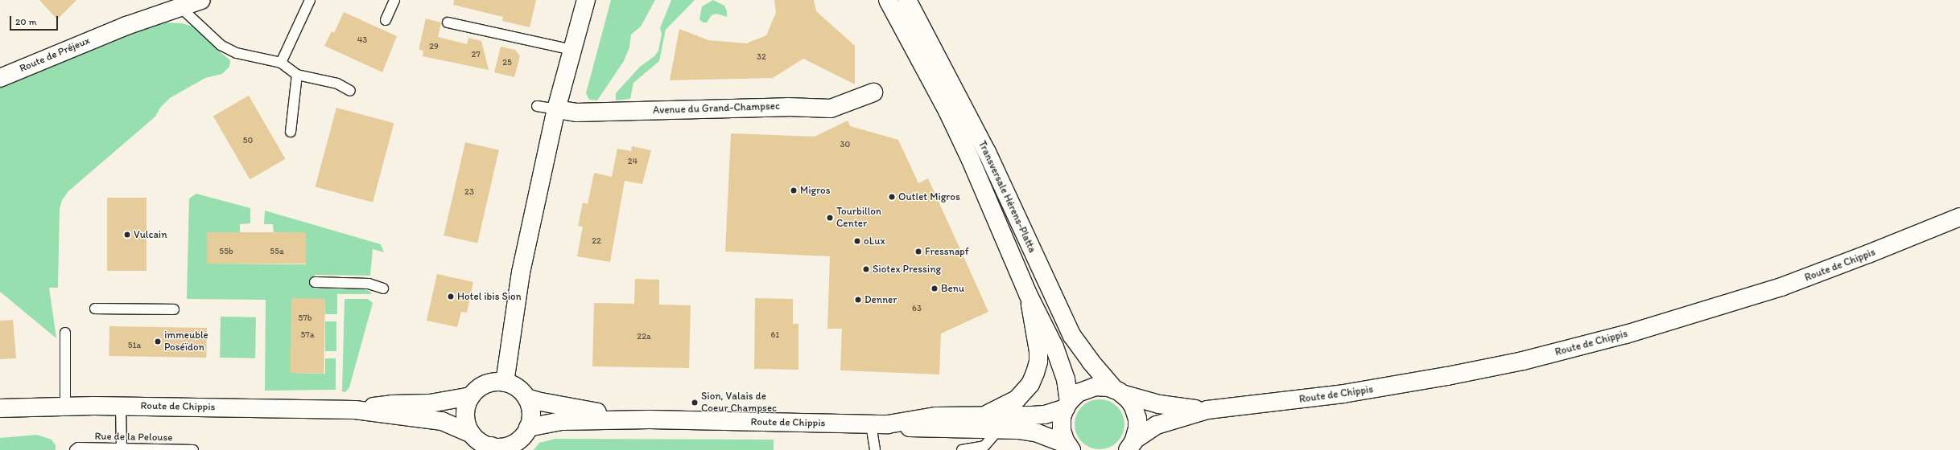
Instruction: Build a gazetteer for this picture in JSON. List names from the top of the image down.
{
  "streets": {
    "street": [
      "Route de Préjeux",
      "Avenue du Grand-Champsec",
      "Transversale Hérens-Platta",
      "Route de Chippis"
    ],
    "lane": ["Rue de la Pelouse"]
  },
  "crossings": [
    ["Transversale Hérens-Platta", "Route de Chippis"]
  ],
  "places": [
    "Migros",
    "Outlet Migros",
    "Tourbillon Center",
    "Vulcain",
    "oLux",
    "Fressnapf",
    "Siotex Pressing",
    "Benu",
    "Hotel ibis Sion",
    "Denner",
    "immeuble Poséïdon",
    "Sion, Valais de Coeur Champsec"
  ],
  "house_numbers": [
    "43",
    "29",
    "27",
    "32",
    "25",
    "50",
    "30",
    "24",
    "23",
    "22",
    "55b",
    "55a",
    "63",
    "57b",
    "57a",
    "61",
    "22a",
    "51a"
  ],
  "scale_bar": "20 m"
}
